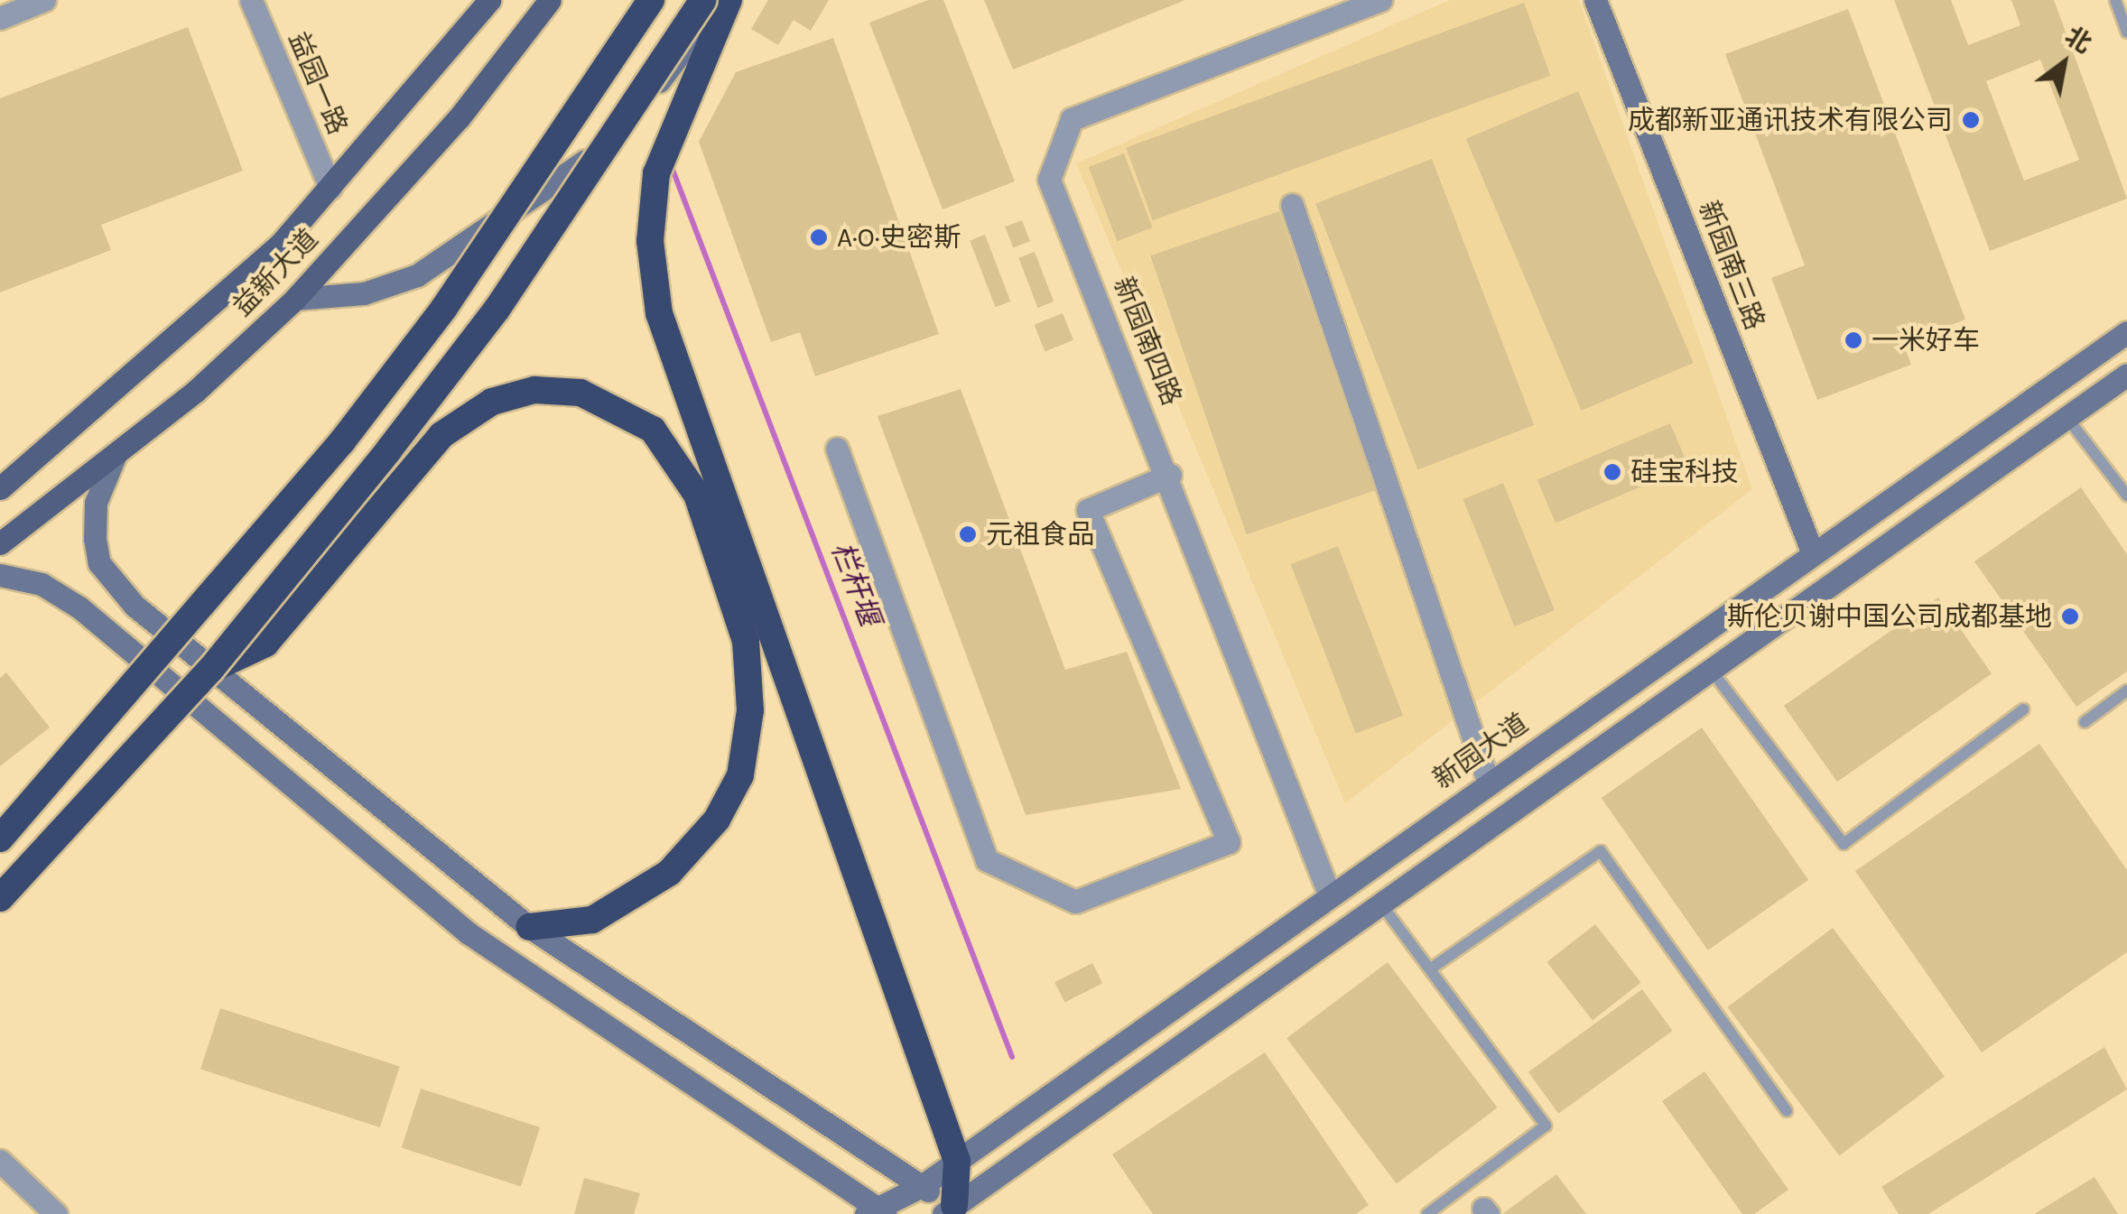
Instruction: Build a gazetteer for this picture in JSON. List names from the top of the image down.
{
  "streets": {
    "main road": ["益新大道"],
    "street": [
      "益园一路",
      "新园南三路",
      "新园南四路",
      "新园大道"
    ]
  },
  "crossings": [
    ["益园一路", "益新大道"],
    ["新园南三路", "新园大道"],
    ["新园南四路", "新园大道"]
  ],
  "water": ["栏杆堰"],
  "places": [
    "成都新亚通讯技术有限公司",
    "A·O·史密斯",
    "一米好车",
    "硅宝科技",
    "元祖食品",
    "斯伦贝谢中国公司成都基地"
  ],
  "north": "top right"
}
